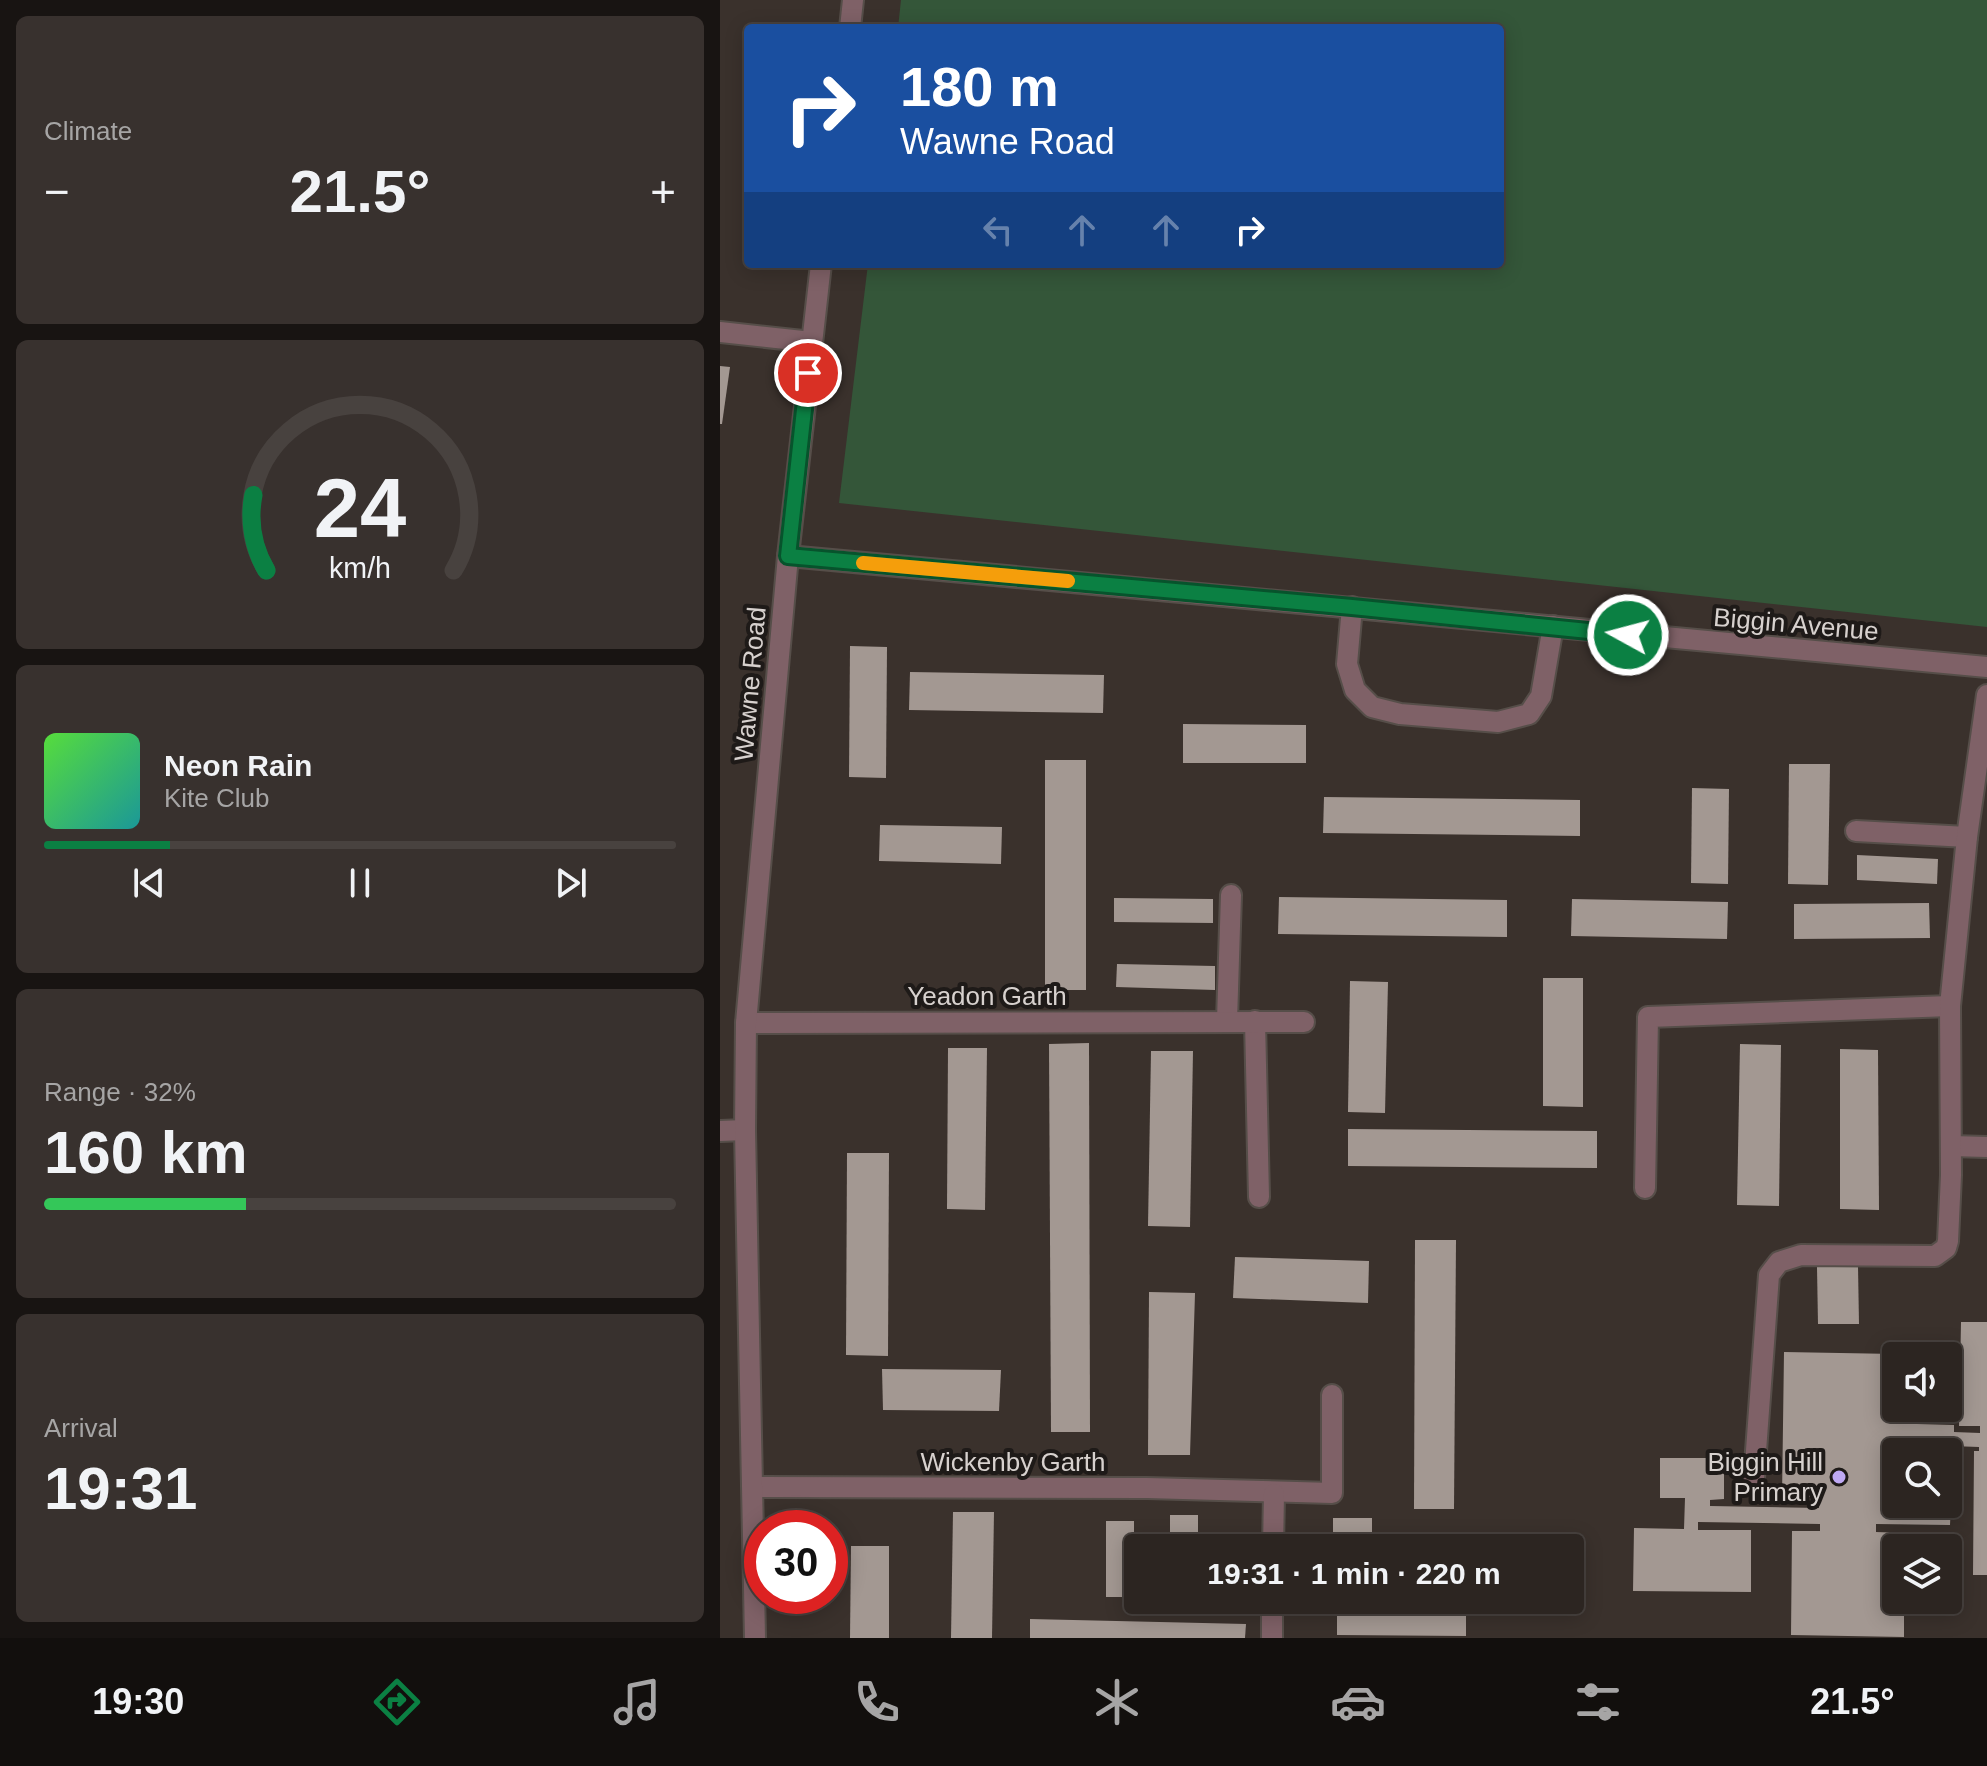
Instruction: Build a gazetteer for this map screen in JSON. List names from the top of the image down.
{
  "streets": {
    "street": [
      "Biggin Avenue",
      "Wawne Road",
      "Yeadon Garth",
      "Wickenby Garth"
    ]
  },
  "crossings": [
    ["Biggin Avenue", "Wawne Road"],
    ["Wawne Road", "Yeadon Garth"],
    ["Wawne Road", "Wickenby Garth"]
  ],
  "places": ["Biggin Hill Primary"],
  "page": {
    "tile": [
      "Climate",
      ["Range · 32%", "160 km"],
      ["Arrival", "19:31"]
    ],
    "turn": ["180 m", "Wawne Road"],
    "heat": ["−", "21.5°", "+"],
    "song": ["Neon Rain", "Kite Club"],
    "limit": "30",
    "trip": "19:31 · 1 min · 220 m",
    "tabs": ["19:30", "21.5°"],
    "gauge": ["24", "km/h"]
  }
}
